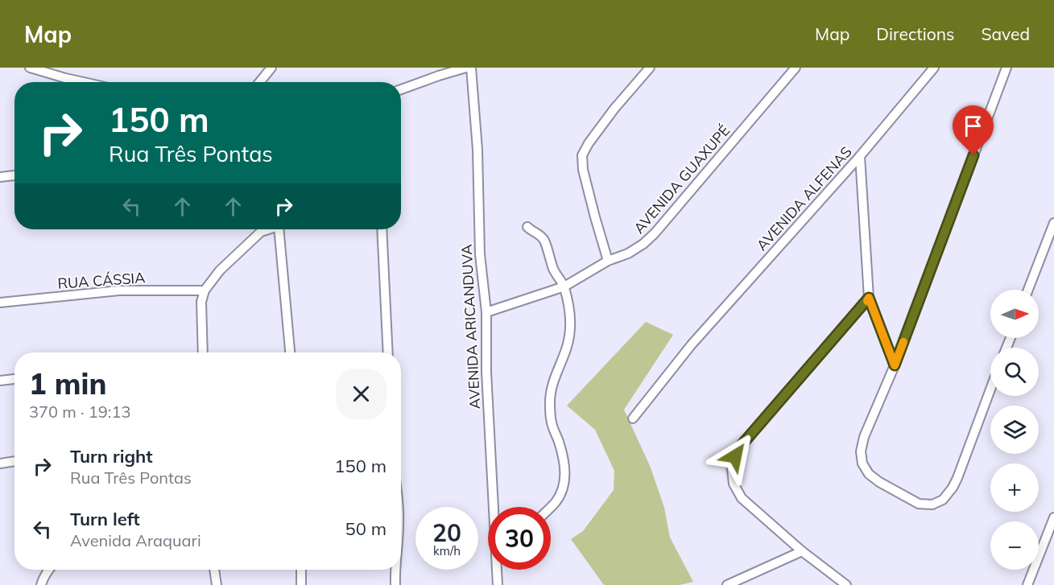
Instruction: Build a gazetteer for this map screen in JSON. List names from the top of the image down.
{
  "streets": {
    "street": [
      "AVENIDA GUAXUPÉ",
      "AVENIDA ALFENAS",
      "RUA CÁSSIA",
      "AVENIDA ARICANDUVA"
    ]
  },
  "crossings": [
    ["AVENIDA GUAXUPÉ", "AVENIDA ARICANDUVA"]
  ],
  "north": "right",
  "page": {
    "header": "Map",
    "nav": ["Map", "Directions", "Saved"],
    "turn": ["150 m", "Rua Três Pontas"],
    "map_buttons": ["+", "−"],
    "heading": ["1 min", "370 m · 19:13"],
    "list": [
      {
        "name": "Turn right",
        "note": "Rua Três Pontas",
        "value": "150 m"
      },
      {
        "name": "Turn left",
        "note": "Avenida Araquari",
        "value": "50 m"
      }
    ],
    "speed": "20 km/h",
    "limit": "30"
  }
}
